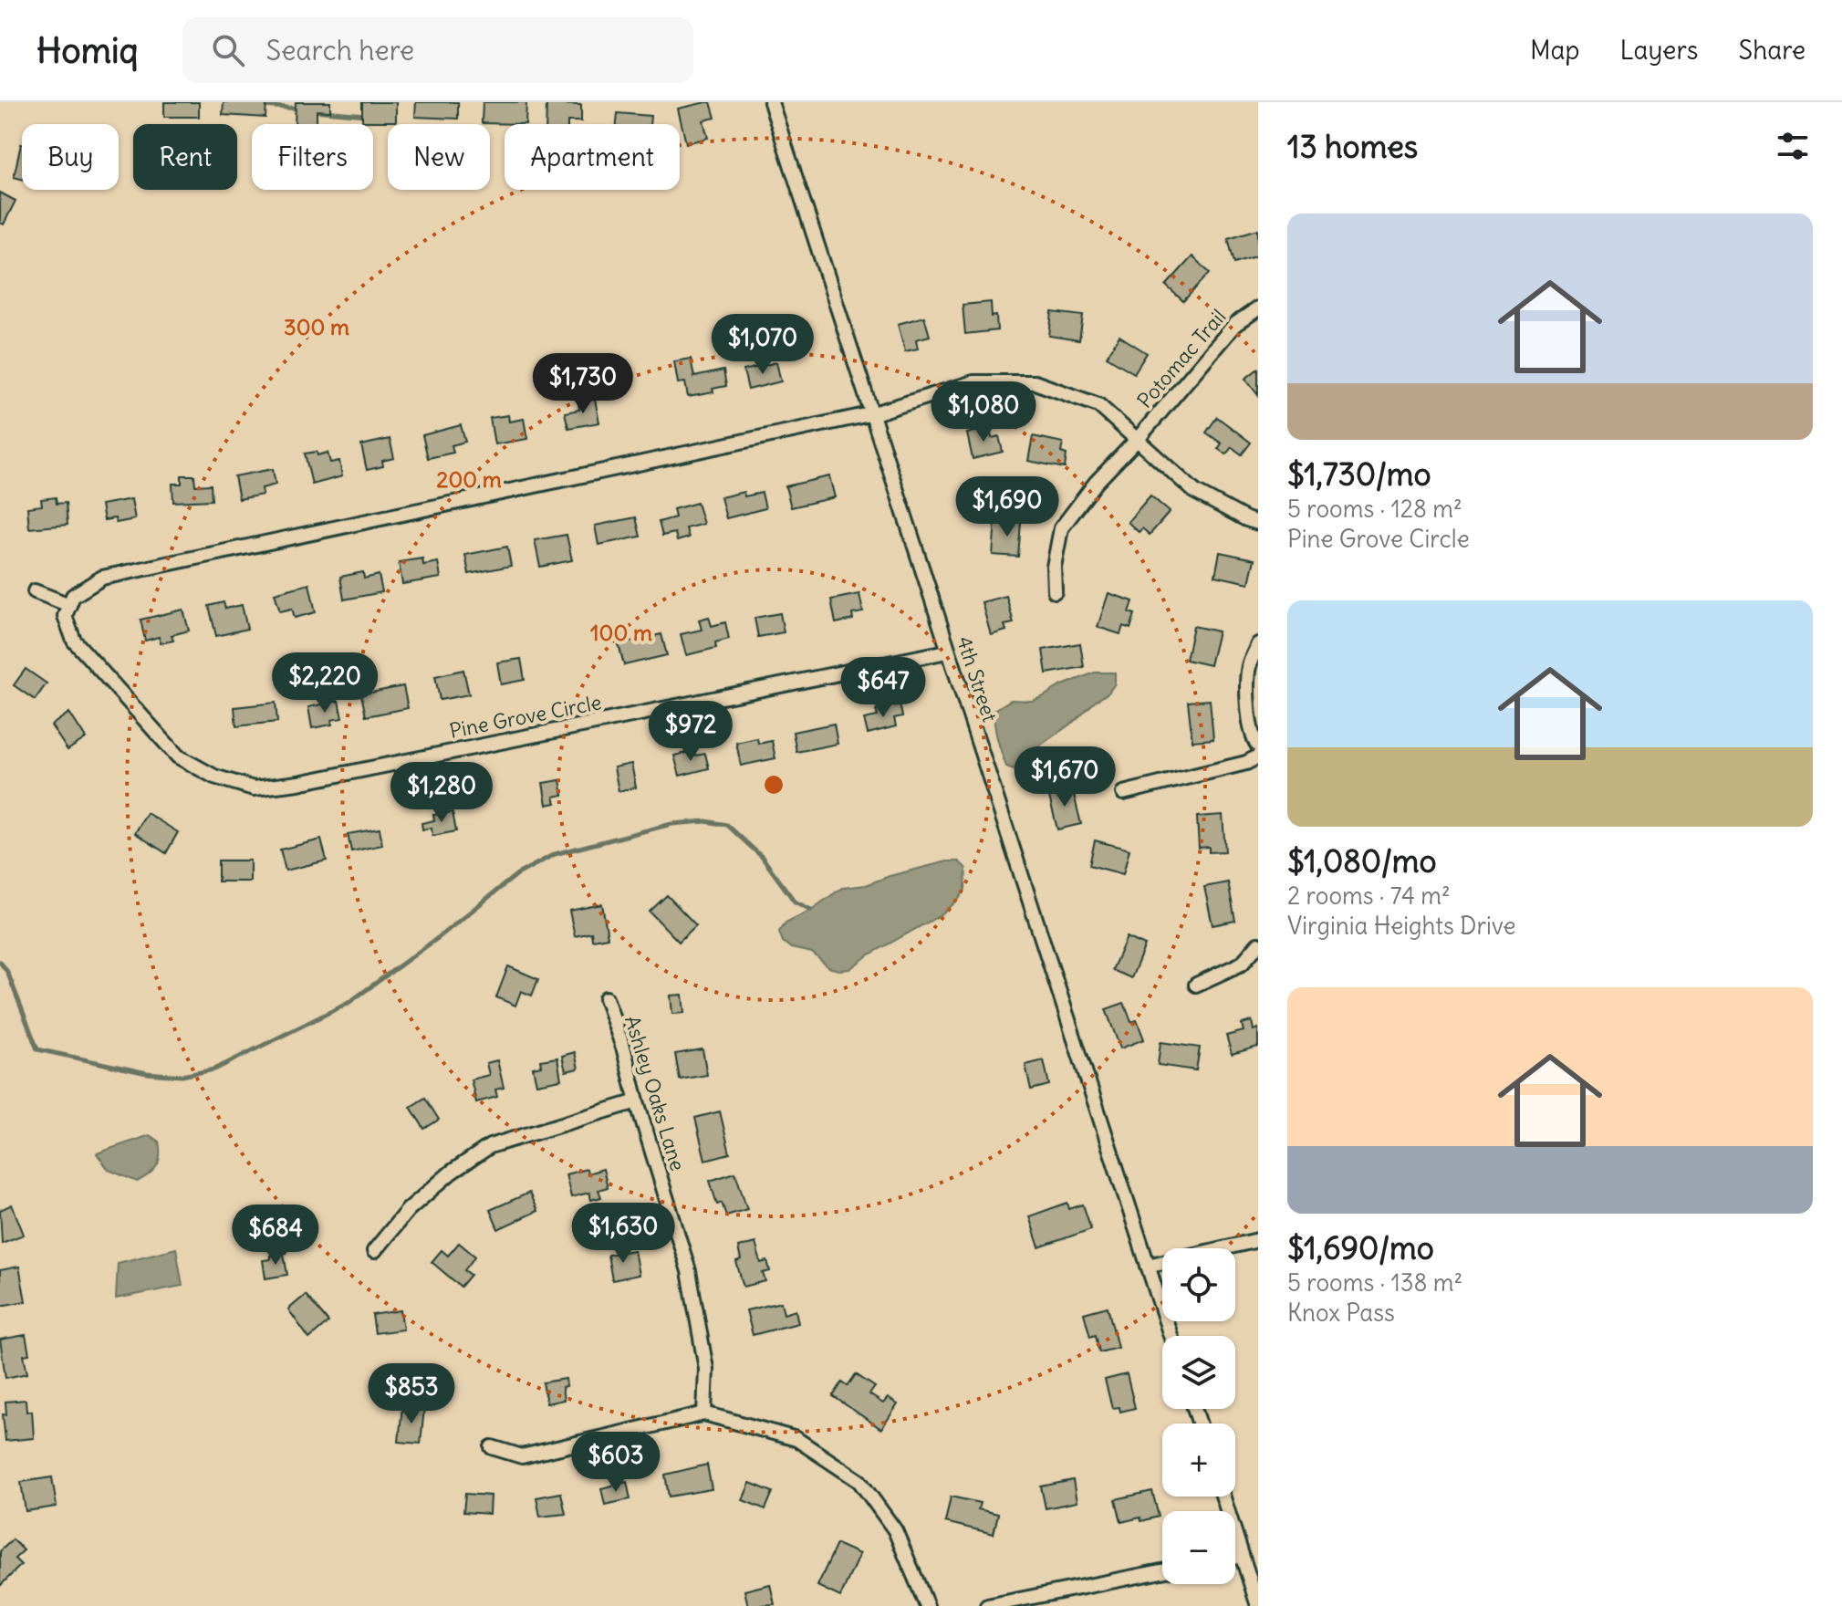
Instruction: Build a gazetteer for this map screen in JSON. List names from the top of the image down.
{
  "streets": {
    "street": [
      "Potomac Trail",
      "4th Street",
      "Pine Grove Circle",
      "Ashley Oaks Lane"
    ]
  },
  "crossings": [
    ["4th Street", "Pine Grove Circle"]
  ],
  "page": {
    "header": "Homiq",
    "search": "Search here",
    "nav": ["Map", "Layers", "Share"],
    "heading": "13 homes",
    "chip": [
      "Buy",
      "Rent",
      "Filters",
      "New",
      "Apartment"
    ],
    "list": [
      {
        "name": "$1,730/mo",
        "note": "5 rooms · 128 m² · Pine Grove Circle"
      },
      {
        "name": "$1,080/mo",
        "note": "2 rooms · 74 m² · Virginia Heights Drive"
      },
      {
        "name": "$1,690/mo",
        "note": "5 rooms · 138 m² · Knox Pass"
      }
    ],
    "price": [
      "$1,070",
      "$1,730",
      "$1,080",
      "$1,690",
      "$2,220",
      "$647",
      "$972",
      "$1,670",
      "$1,280",
      "$1,630",
      "$684",
      "$853",
      "$603"
    ],
    "map_buttons": ["+", "−"]
  },
  "rings": ["300 m", "200 m", "100 m"]
}
